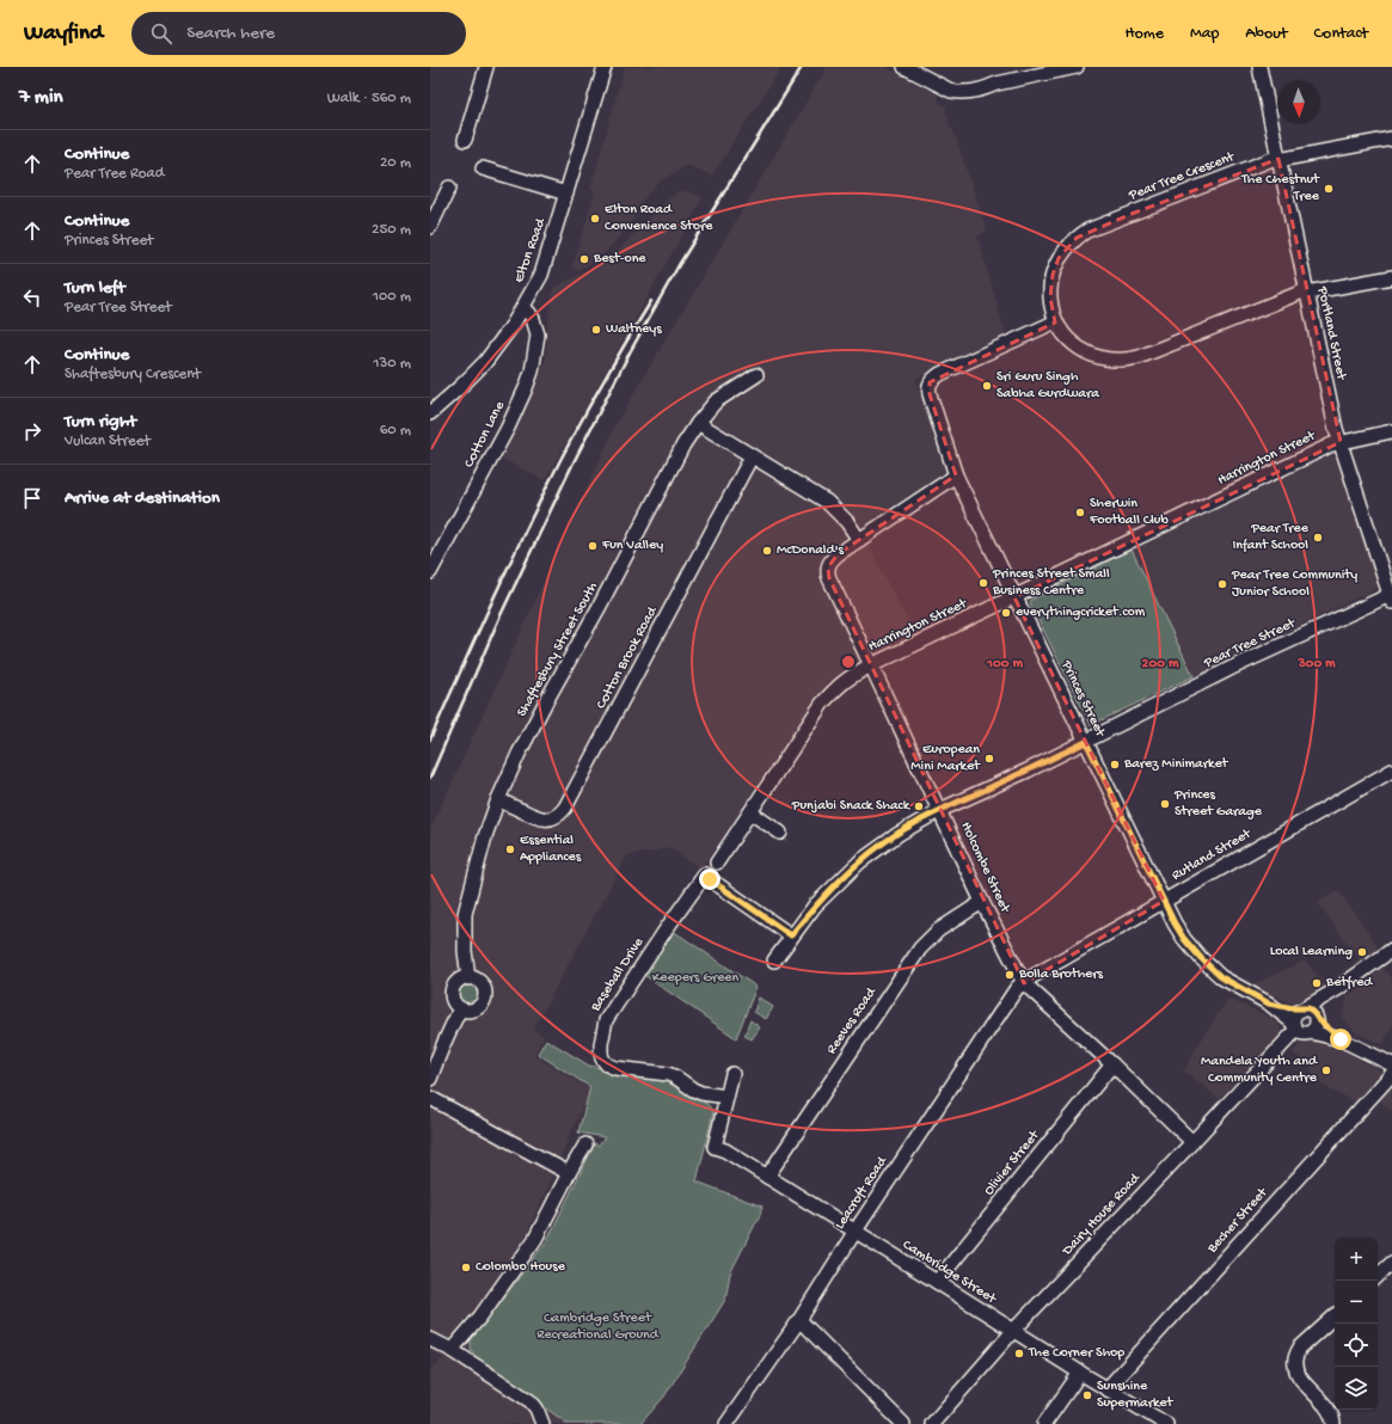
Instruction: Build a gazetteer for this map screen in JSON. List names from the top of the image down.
{
  "streets": {
    "street": [
      "Pear Tree Crescent",
      "Elton Road",
      "Portland Street",
      "Cotton Lane",
      "Harrington Street",
      "Pear Tree Street",
      "Shaftesbury Street South",
      "Cotton Brook Road",
      "Princes Street",
      "Rutland Street",
      "Holcombe Street",
      "Baseball Drive",
      "Reeves Road",
      "Olivier Street",
      "Leacroft Road",
      "Dairy House Road",
      "Becher Street",
      "Cambridge Street"
    ]
  },
  "crossings": [
    ["Pear Tree Crescent", "Portland Street"],
    ["Pear Tree Crescent", "Princes Street"],
    ["Elton Road", "Cotton Lane"],
    ["Portland Street", "Harrington Street"],
    ["Portland Street", "Pear Tree Street"],
    ["Harrington Street", "Princes Street"],
    ["Harrington Street", "Holcombe Street"],
    ["Pear Tree Street", "Princes Street"],
    ["Pear Tree Street", "Holcombe Street"],
    ["Pear Tree Street", "Baseball Drive"],
    ["Shaftesbury Street South", "Cotton Brook Road"],
    ["Princes Street", "Rutland Street"],
    ["Princes Street", "Dairy House Road"],
    ["Rutland Street", "Holcombe Street"],
    ["Rutland Street", "Leacroft Road"],
    ["Holcombe Street", "Reeves Road"],
    ["Holcombe Street", "Olivier Street"],
    ["Holcombe Street", "Leacroft Road"],
    ["Holcombe Street", "Dairy House Road"],
    ["Baseball Drive", "Cambridge Street"],
    ["Reeves Road", "Cambridge Street"],
    ["Olivier Street", "Cambridge Street"],
    ["Leacroft Road", "Cambridge Street"],
    ["Dairy House Road", "Cambridge Street"],
    ["Becher Street", "Cambridge Street"]
  ],
  "parks": ["Keepers Green", "Cambridge Street Recreational Ground"],
  "places": [
    "The Chestnut Tree",
    "Elton Road Convenience Store",
    "Best-one",
    "Waltneys",
    "Sri Guru Singh Sabha Gurdwara",
    "Sherwin Football Club",
    "Pear Tree Infant School",
    "Fun Valley",
    "McDonald's",
    "Princes Street Small Business Centre",
    "Pear Tree Community Junior School",
    "everythingcricket.com",
    "European Mini Market",
    "Barez Minimarket",
    "Princes Street Garage",
    "Punjabi Snack Shack",
    "Essential Appliances",
    "Local Learning",
    "Bolla Brothers",
    "Betfred",
    "Mandela Youth and Community Centre",
    "Colombo House",
    "The Corner Shop",
    "Sunshine Supermarket"
  ],
  "north": "bottom",
  "page": {
    "header": "Wayfind",
    "search": "Search here",
    "nav": [
      "Home",
      "Map",
      "About",
      "Contact"
    ],
    "heading": ["7 min", "Walk · 560 m"],
    "list": [
      ["Continue", "Pear Tree Road", "20 m"],
      ["Continue", "Princes Street", "250 m"],
      ["Turn left", "Pear Tree Street", "100 m"],
      ["Continue", "Shaftesbury Crescent", "130 m"],
      ["Turn right", "Vulcan Street", "60 m"],
      "Arrive at destination"
    ],
    "map_buttons": ["+", "−"]
  },
  "rings": ["100 m", "200 m", "300 m"]
}
